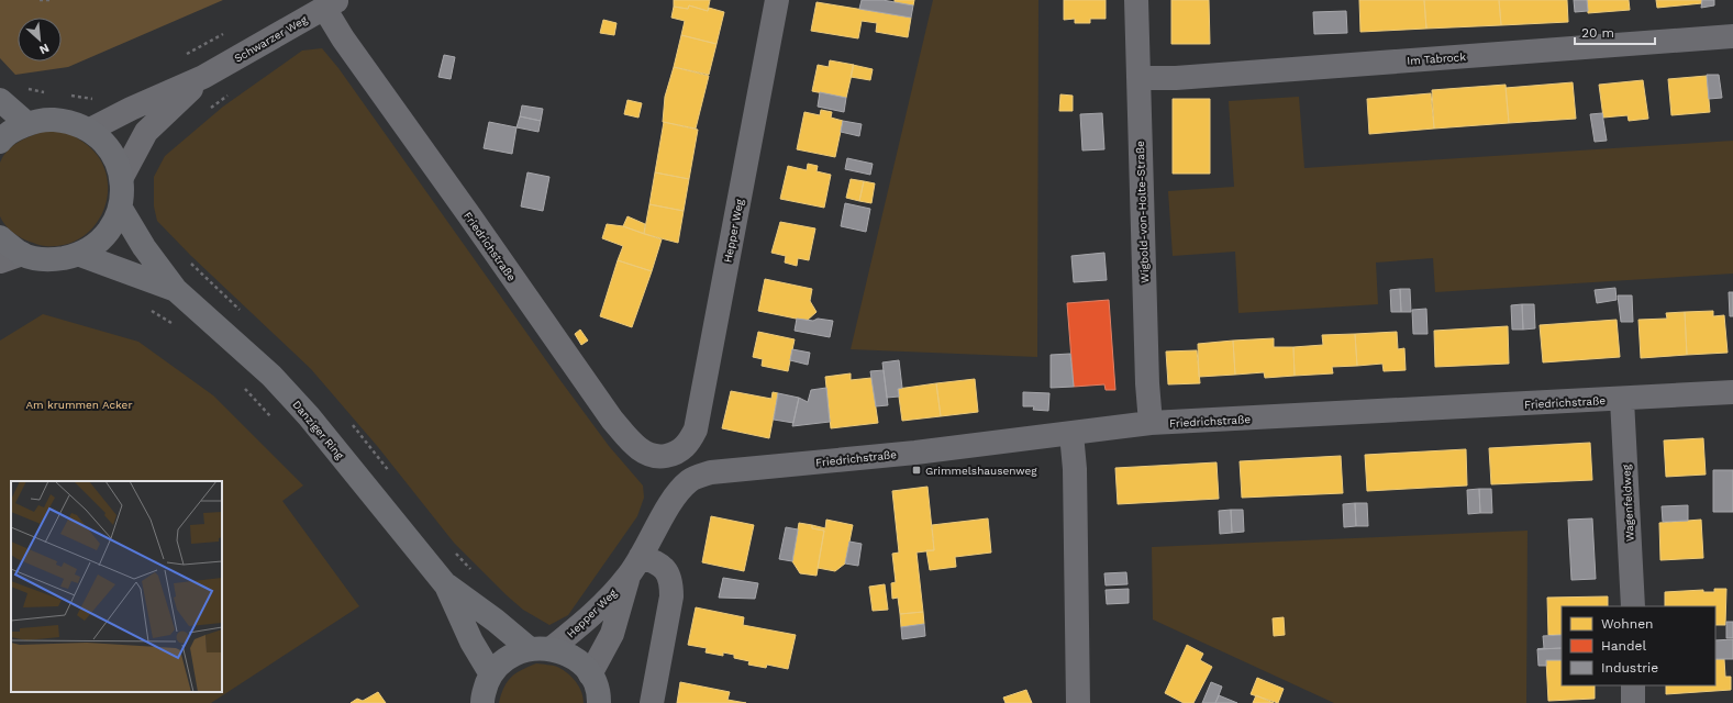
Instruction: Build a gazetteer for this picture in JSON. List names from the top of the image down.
{
  "streets": {
    "main road": ["Danziger Ring"],
    "street": [
      "Schwarzer Weg",
      "Im Tabrock",
      "Wigbold-von-Holte-Straße",
      "Hepper Weg",
      "Friedrichstraße",
      "Wagenfeldweg"
    ]
  },
  "crossings": [
    ["Schwarzer Weg", "Friedrichstraße"],
    ["Im Tabrock", "Wigbold-von-Holte-Straße"],
    ["Wigbold-von-Holte-Straße", "Friedrichstraße"],
    ["Hepper Weg", "Friedrichstraße"],
    ["Hepper Weg", "Danziger Ring"],
    ["Friedrichstraße", "Wagenfeldweg"]
  ],
  "parks": ["Am krummen Acker"],
  "places": {
    "transit": ["Grimmelshausenweg"]
  },
  "legend": ["Wohnen", "Handel", "Industrie"],
  "scale_bar": "20 m",
  "north": "bottom right"
}
